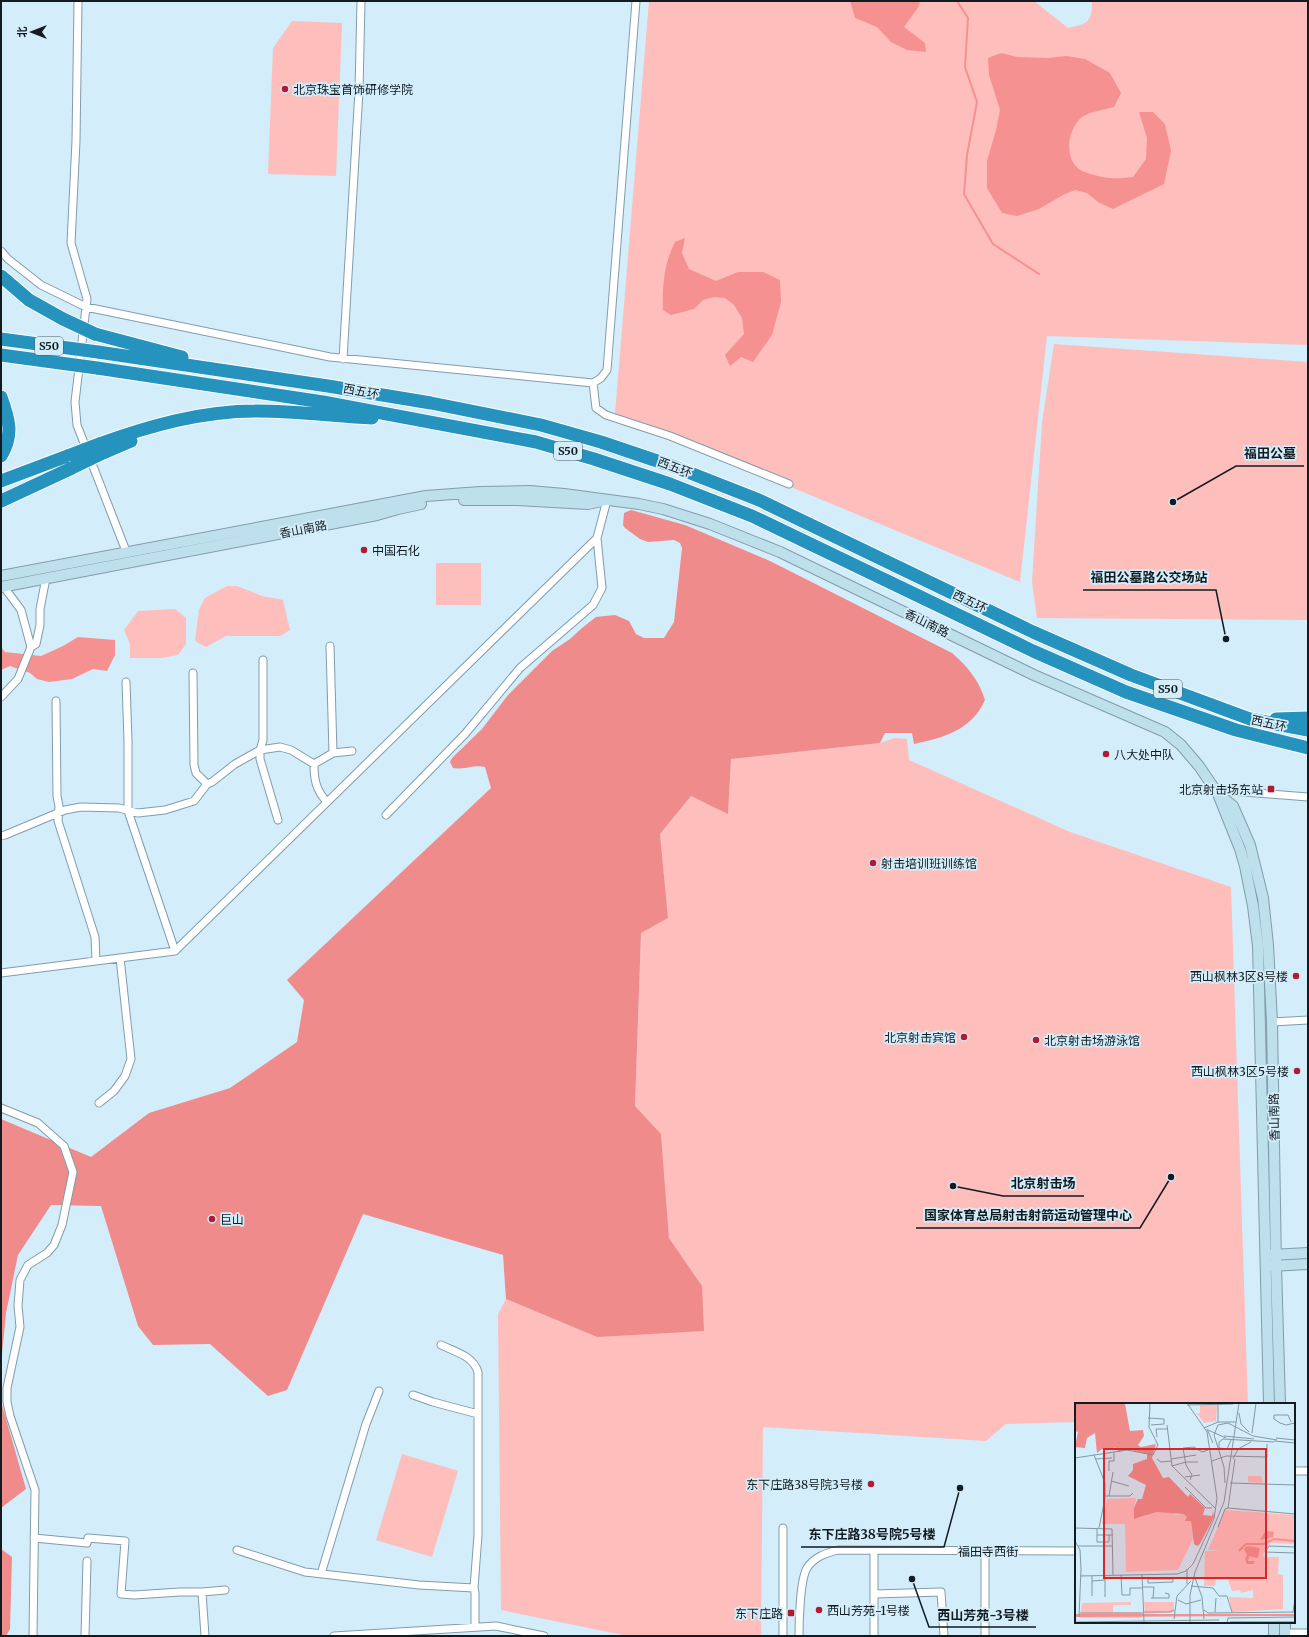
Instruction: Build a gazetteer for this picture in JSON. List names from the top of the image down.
{
  "streets": {
    "highway": ["S50", "西五环"],
    "main road": ["香山南路"],
    "street": ["福田寺西街"]
  },
  "places": {
    "other": [
      "北京珠宝首饰研修学院",
      "福田公墓",
      "中国石化",
      "福田公墓路公交场站",
      "八大处中队",
      "射击培训班训练馆",
      "西山枫林3区8号楼",
      "北京射击宾馆",
      "北京射击场游泳馆",
      "西山枫林3区5号楼",
      "国家体育总局射击射箭运动管理中心",
      "北京射击场",
      "巨山",
      "东下庄路38号院3号楼",
      "东下庄路38号院5号楼",
      "西山芳苑-3号楼",
      "西山芳苑-1号楼"
    ],
    "transit": ["北京射击场东站", "东下庄路"]
  },
  "north": "left"
}
